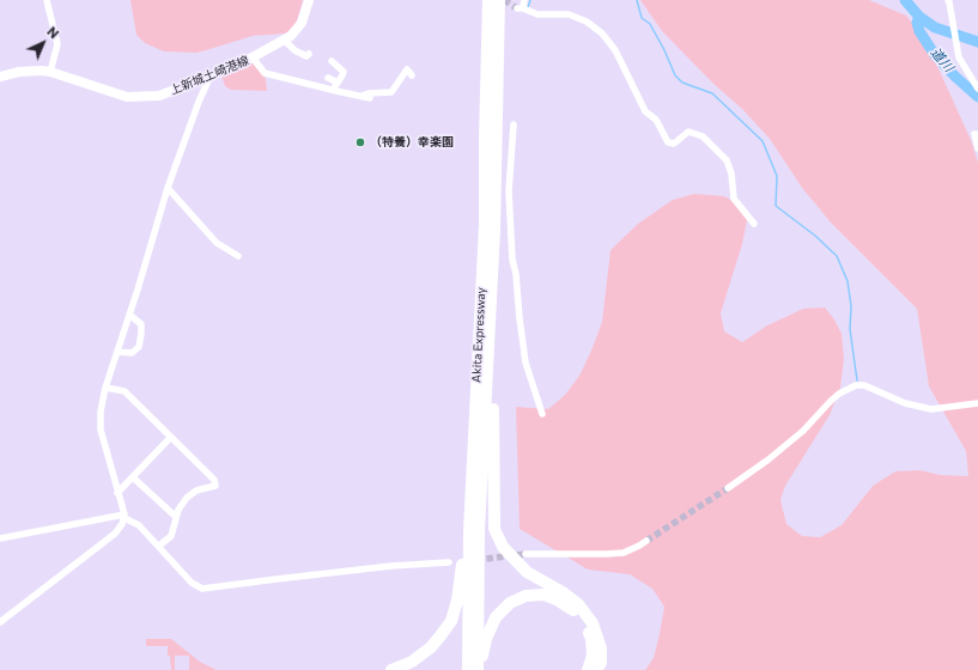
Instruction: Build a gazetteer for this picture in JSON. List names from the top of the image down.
{
  "streets": {
    "highway": ["Akita Expressway"],
    "main road": ["上新城土崎港線"]
  },
  "water": ["道川"],
  "places": ["（特養）幸楽園"],
  "north": "top right"
}
